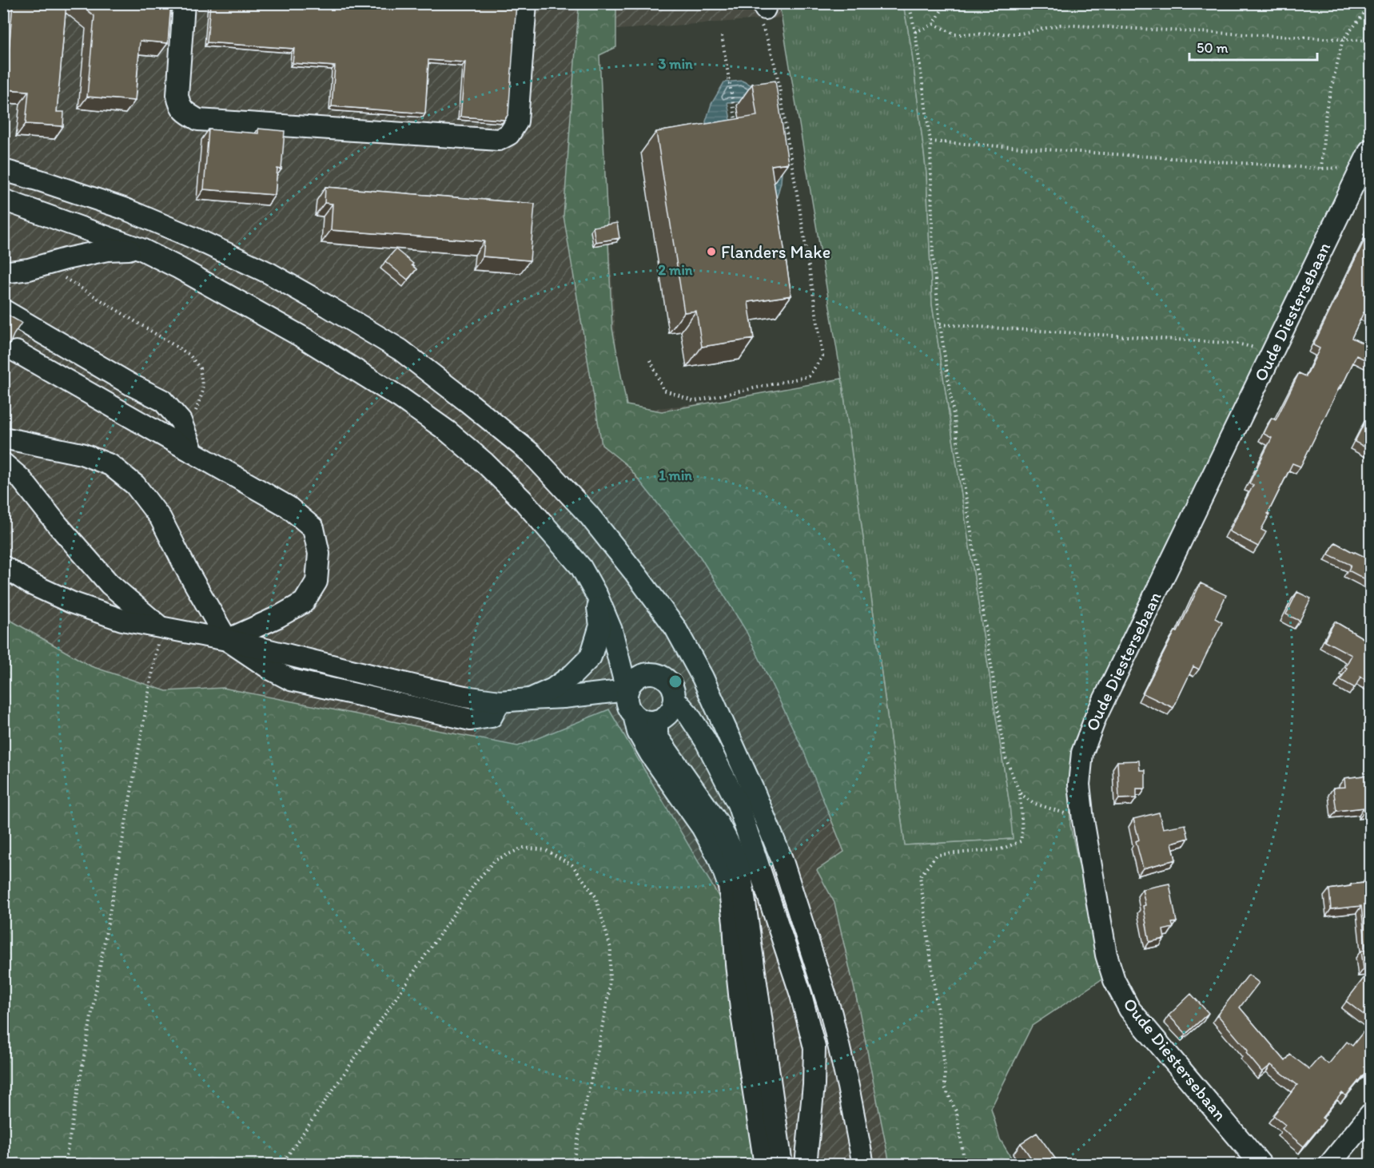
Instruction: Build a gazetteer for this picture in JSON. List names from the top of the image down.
{
  "streets": {
    "street": ["Oude Diestersebaan"]
  },
  "places": ["Flanders Make"],
  "scale_bar": "50 m",
  "rings": ["3 min", "2 min", "1 min"]
}
